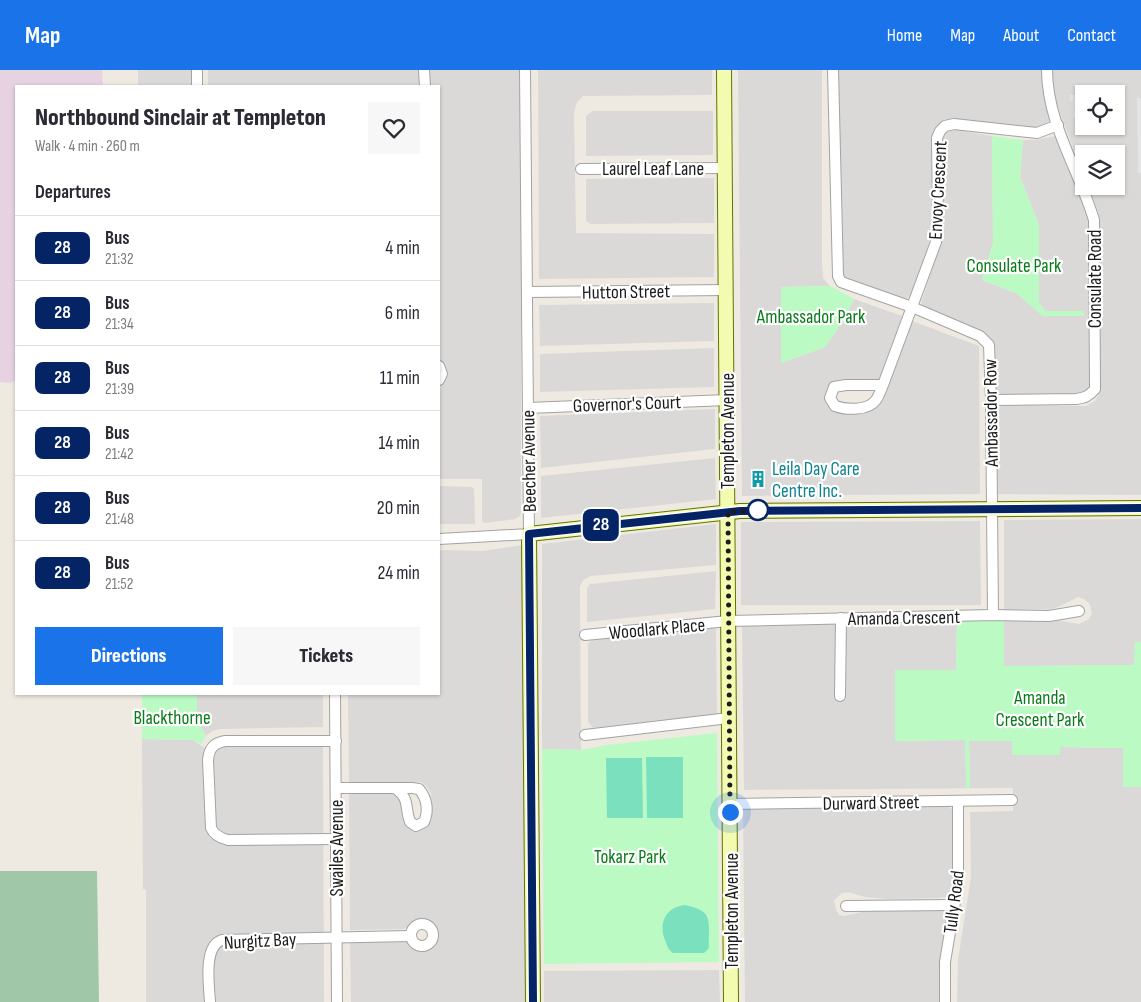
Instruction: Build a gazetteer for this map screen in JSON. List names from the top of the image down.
{
  "streets": {
    "street": [
      "Laurel Leaf Lane",
      "Envoy Crescent",
      "Consulate Road",
      "Hutton Street",
      "Governor's Court",
      "Ambassador Row",
      "Templeton Avenue",
      "Beecher Avenue",
      "Amanda Crescent",
      "Woodlark Place",
      "Durward Street",
      "Swailes Avenue",
      "Tully Road",
      "Nurgitz Bay"
    ]
  },
  "crossings": [
    ["Laurel Leaf Lane", "Templeton Avenue"],
    ["Envoy Crescent", "Consulate Road"],
    ["Envoy Crescent", "Ambassador Row"],
    ["Consulate Road", "Ambassador Row"],
    ["Hutton Street", "Templeton Avenue"],
    ["Hutton Street", "Beecher Avenue"],
    ["Governor's Court", "Templeton Avenue"],
    ["Governor's Court", "Beecher Avenue"],
    ["Ambassador Row", "Amanda Crescent"],
    ["Templeton Avenue", "Amanda Crescent"],
    ["Templeton Avenue", "Woodlark Place"],
    ["Templeton Avenue", "Durward Street"],
    ["Amanda Crescent", "Woodlark Place"],
    ["Durward Street", "Tully Road"],
    ["Swailes Avenue", "Nurgitz Bay"]
  ],
  "parks": [
    "Consulate Park",
    "Ambassador Park",
    "Amanda Crescent Park",
    "Blackthorne",
    "Tokarz Park"
  ],
  "places": {
    "building": ["Leila Day Care Centre Inc."]
  },
  "lines": ["bus line 28"],
  "page": {
    "header": "Map",
    "nav": [
      "Home",
      "Map",
      "About",
      "Contact"
    ],
    "on_map": "28",
    "heading": [
      ["Northbound Sinclair at Templeton", "Walk · 4 min · 260 m"],
      "Departures"
    ],
    "list": [
      {
        "mark": "28",
        "name": "Bus",
        "note": "21:32",
        "value": "4 min"
      },
      {
        "mark": "28",
        "name": "Bus",
        "note": "21:34",
        "value": "6 min"
      },
      {
        "mark": "28",
        "name": "Bus",
        "note": "21:39",
        "value": "11 min"
      },
      {
        "mark": "28",
        "name": "Bus",
        "note": "21:42",
        "value": "14 min"
      },
      {
        "mark": "28",
        "name": "Bus",
        "note": "21:48",
        "value": "20 min"
      },
      {
        "mark": "28",
        "name": "Bus",
        "note": "21:52",
        "value": "24 min"
      }
    ],
    "buttons": ["Directions", "Tickets"]
  }
}
